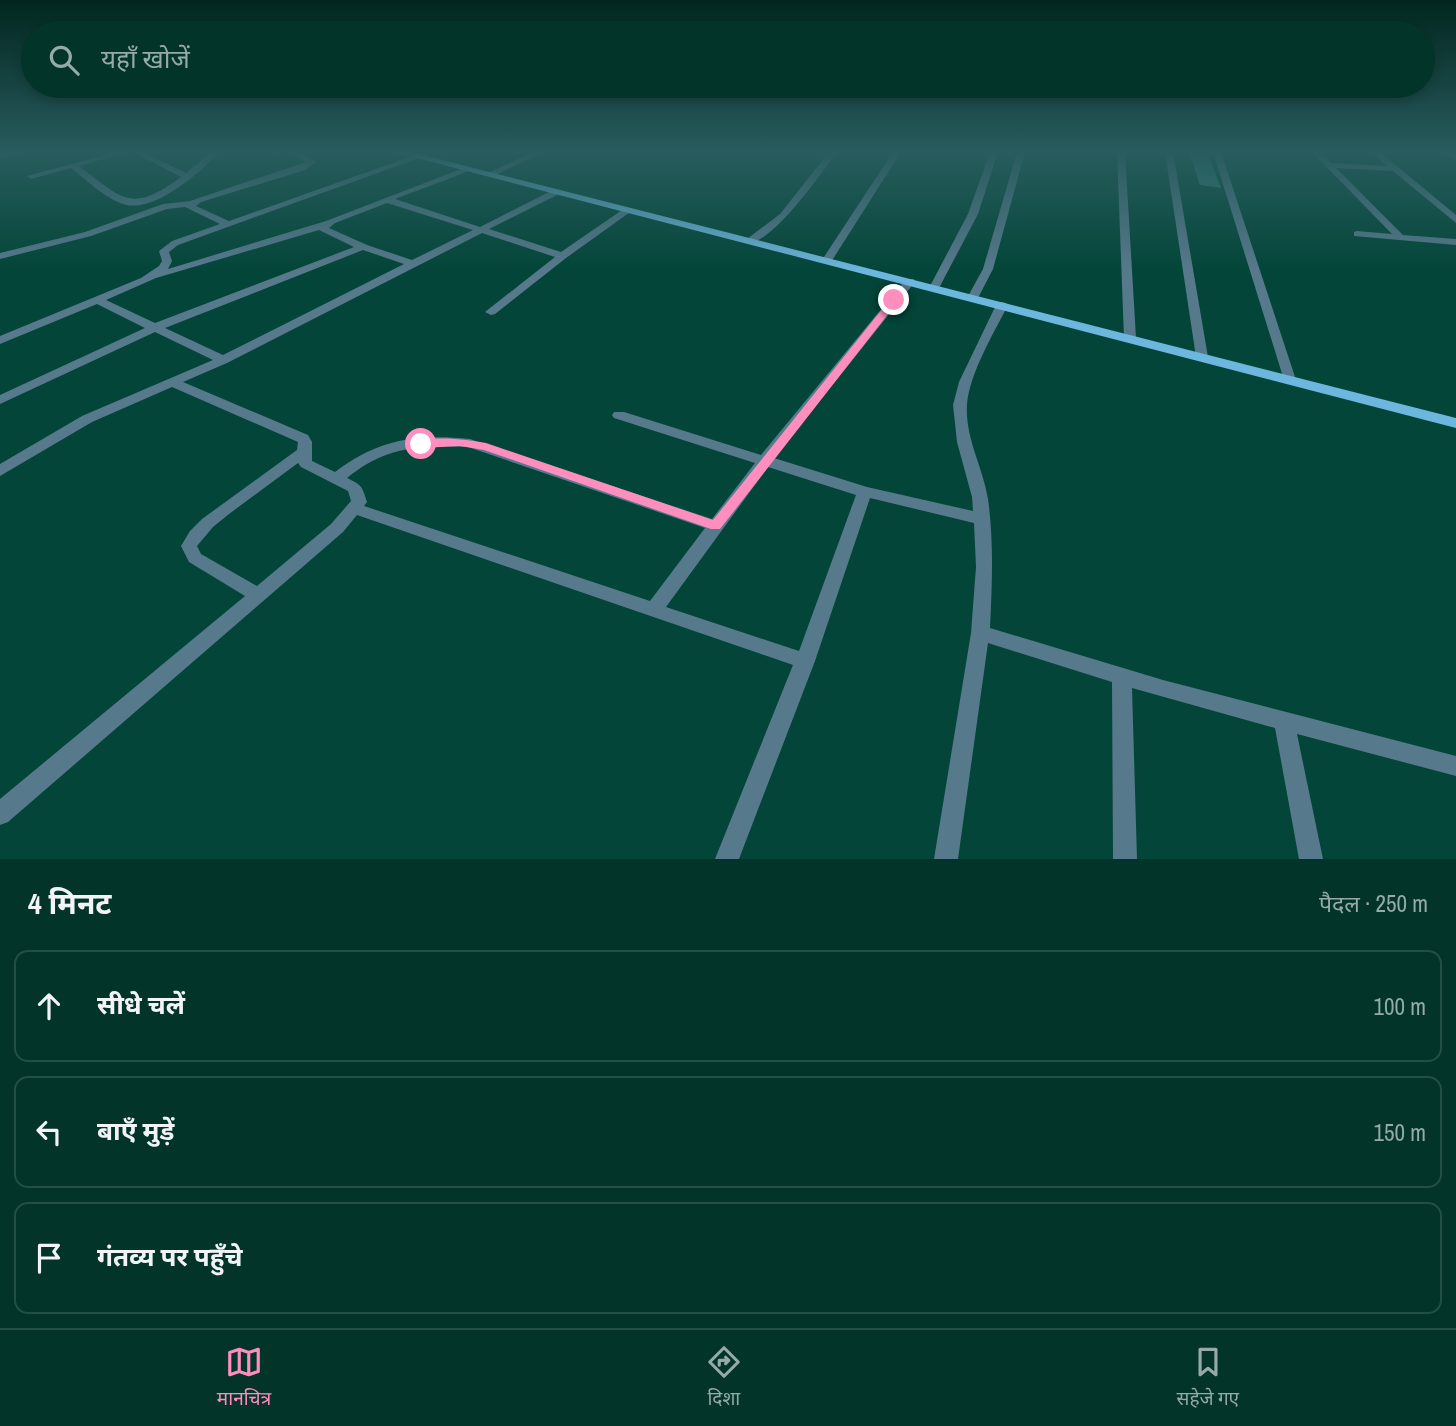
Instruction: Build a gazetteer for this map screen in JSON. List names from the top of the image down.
{
  "page": {
    "search": "यहाँ खोजें",
    "heading": ["4 मिनट", "पैदल · 250 m"],
    "list": [
      ["सीधे चलें", "100 m"],
      ["बाएँ मुड़ें", "150 m"],
      "गंतव्य पर पहुँचे"
    ],
    "nav": ["मानचित्र", "दिशा", "सहेजे गए"]
  }
}
